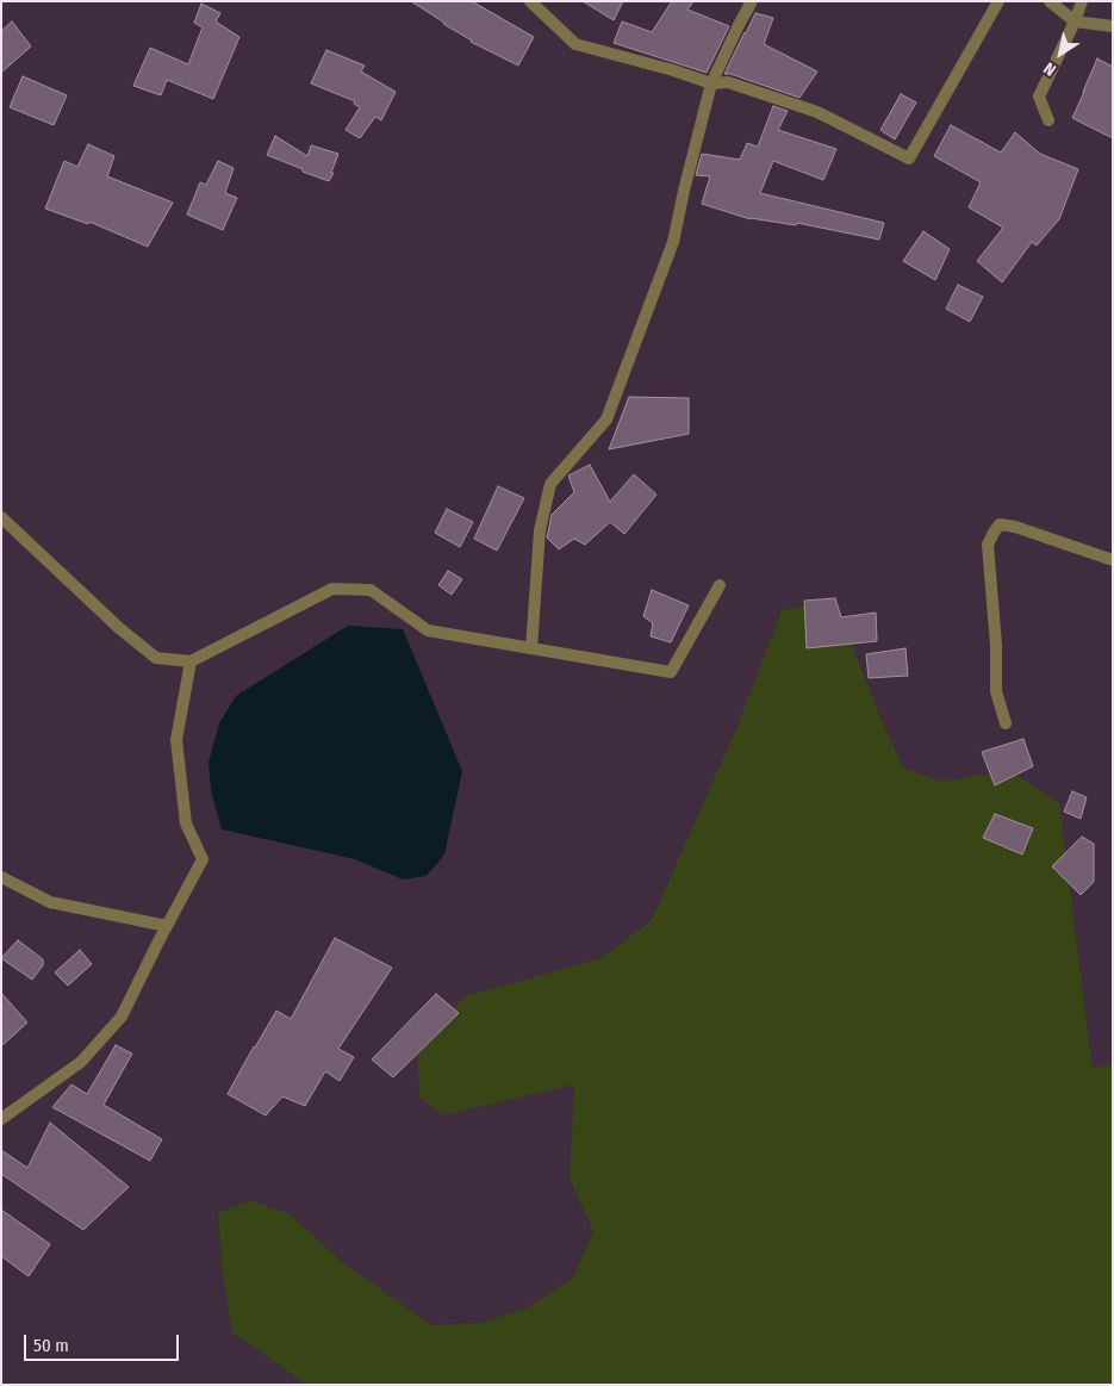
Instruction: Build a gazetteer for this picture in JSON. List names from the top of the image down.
{
  "scale_bar": "50 m",
  "north": "bottom left"
}
